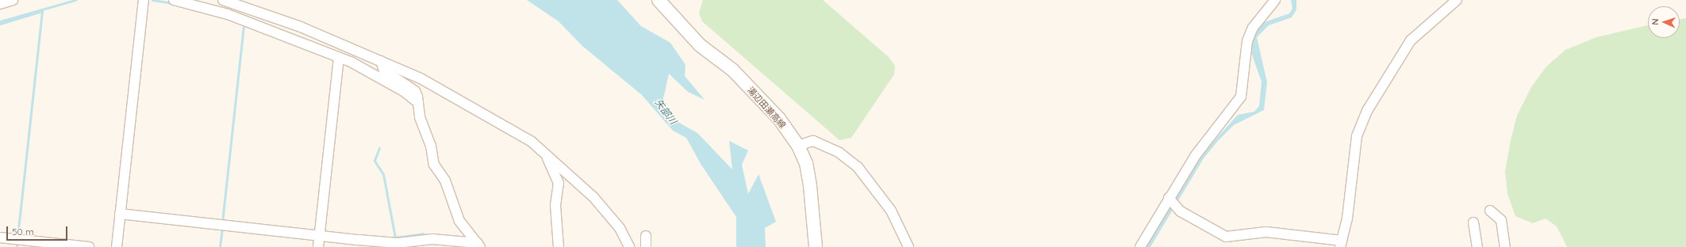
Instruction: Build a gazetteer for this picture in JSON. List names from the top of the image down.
{
  "streets": {
    "main road": ["湯辺田瀬高線"]
  },
  "water": ["矢部川"],
  "scale_bar": "50 m",
  "north": "left"
}
